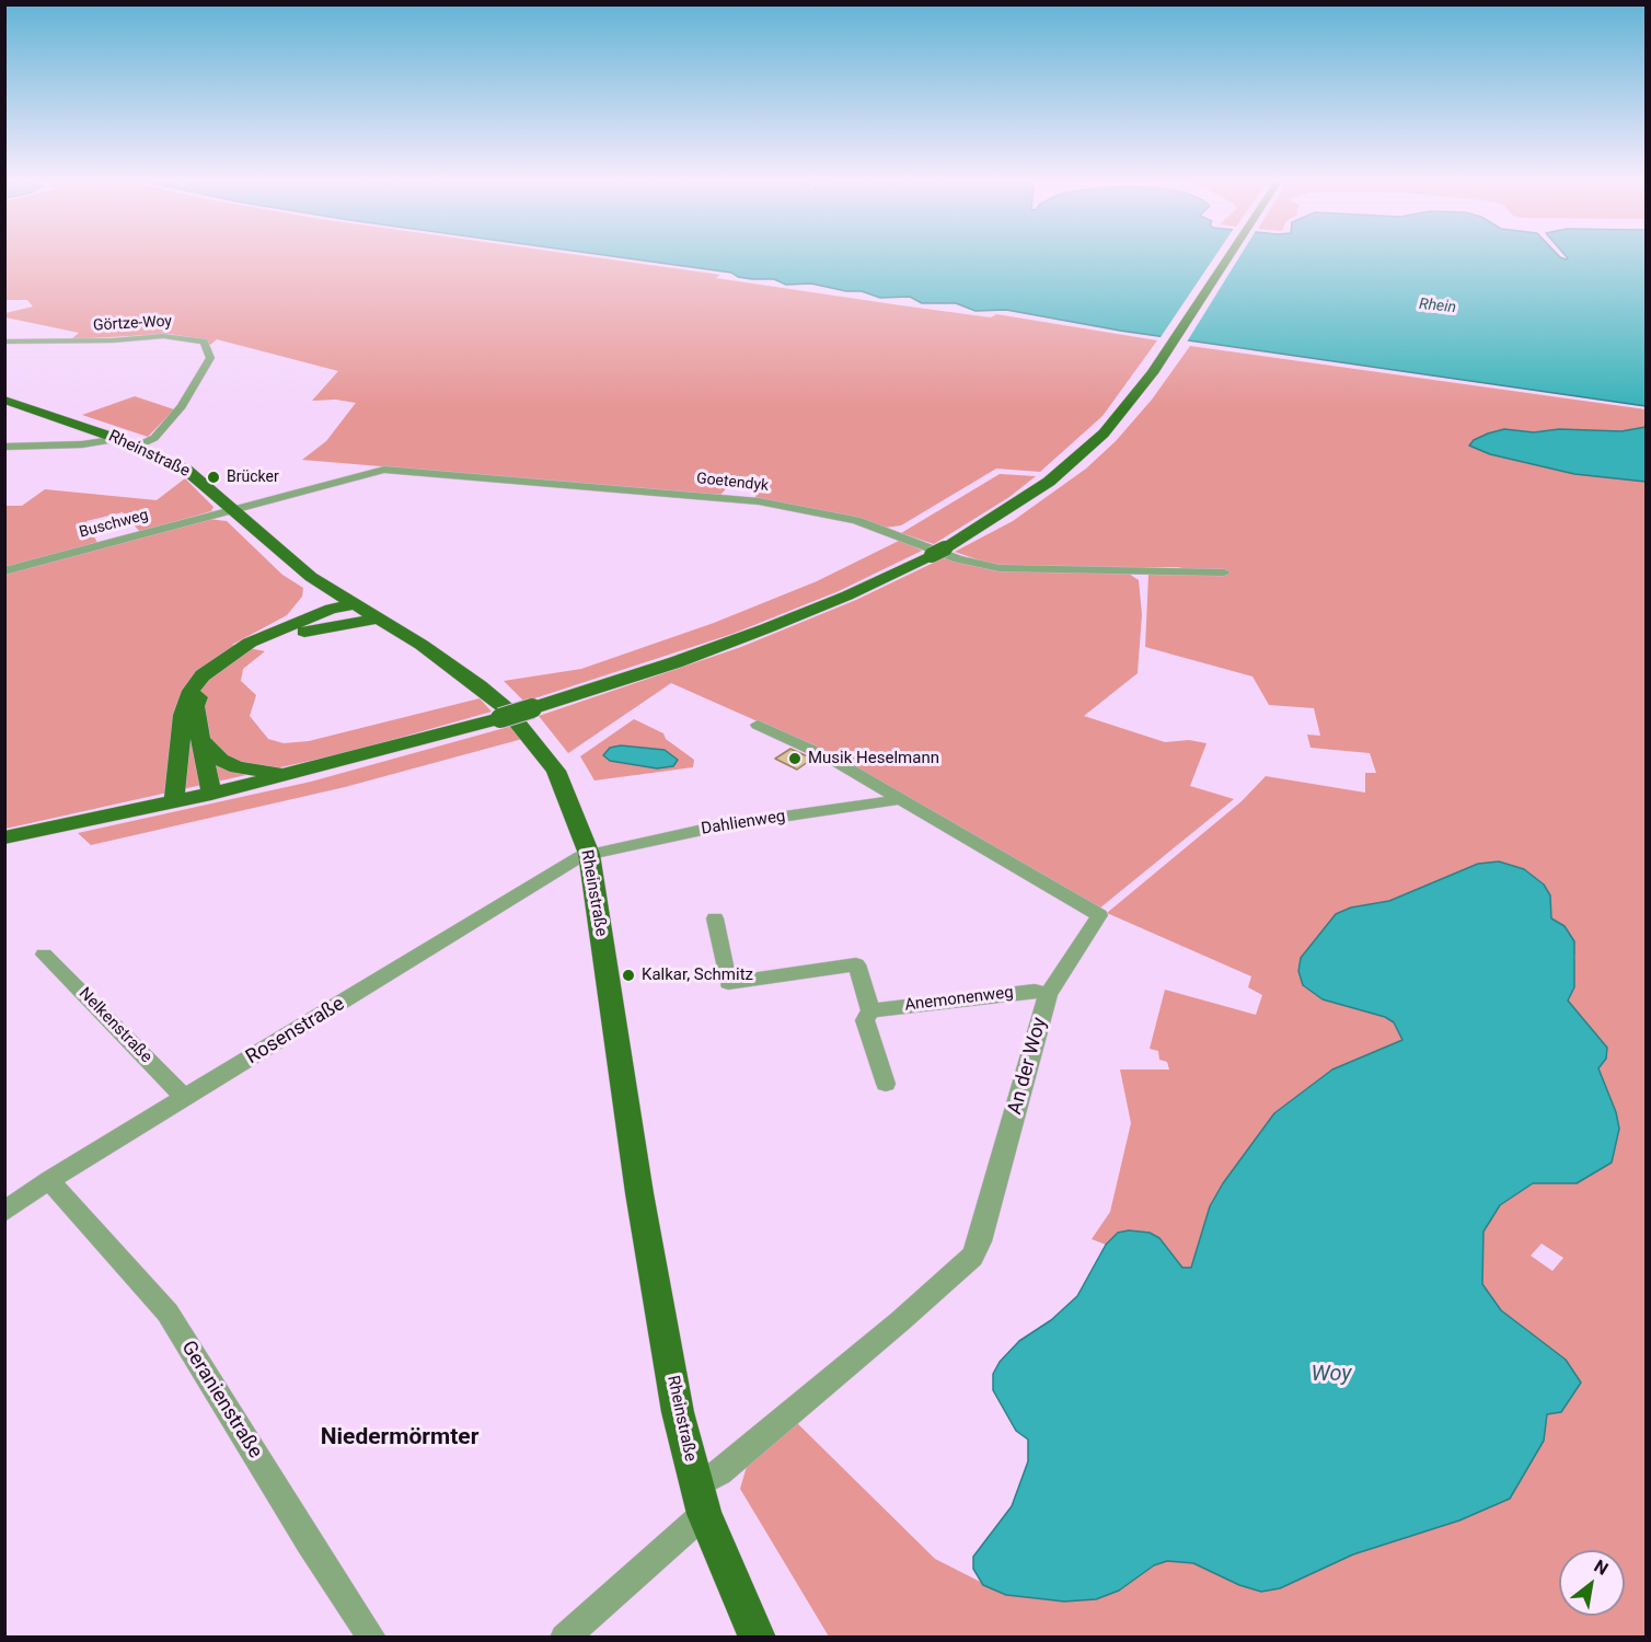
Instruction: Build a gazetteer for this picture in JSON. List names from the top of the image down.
{
  "streets": {
    "main road": ["Rheinstraße"],
    "street": [
      "Görtze-Woy",
      "Goetendyk",
      "Buschweg",
      "Dahlienweg",
      "Anemonenweg",
      "Nelkenstraße",
      "Rosenstraße",
      "An der Woy",
      "Geranienstraße"
    ]
  },
  "crossings": [
    ["Görtze-Woy", "Rheinstraße"],
    ["Rheinstraße", "Goetendyk"],
    ["Rheinstraße", "Buschweg"],
    ["Rheinstraße", "Dahlienweg"],
    ["Rheinstraße", "Rosenstraße"],
    ["Rheinstraße", "An der Woy"],
    ["Goetendyk", "Buschweg"],
    ["Dahlienweg", "Rosenstraße"],
    ["Dahlienweg", "An der Woy"],
    ["Anemonenweg", "An der Woy"],
    ["Nelkenstraße", "Rosenstraße"],
    ["Rosenstraße", "Geranienstraße"]
  ],
  "districts": ["Niedermörmter"],
  "water": ["Rhein", "Woy"],
  "places": ["Brücker", "Musik Heselmann", "Kalkar, Schmitz"],
  "north": "top right"
}
